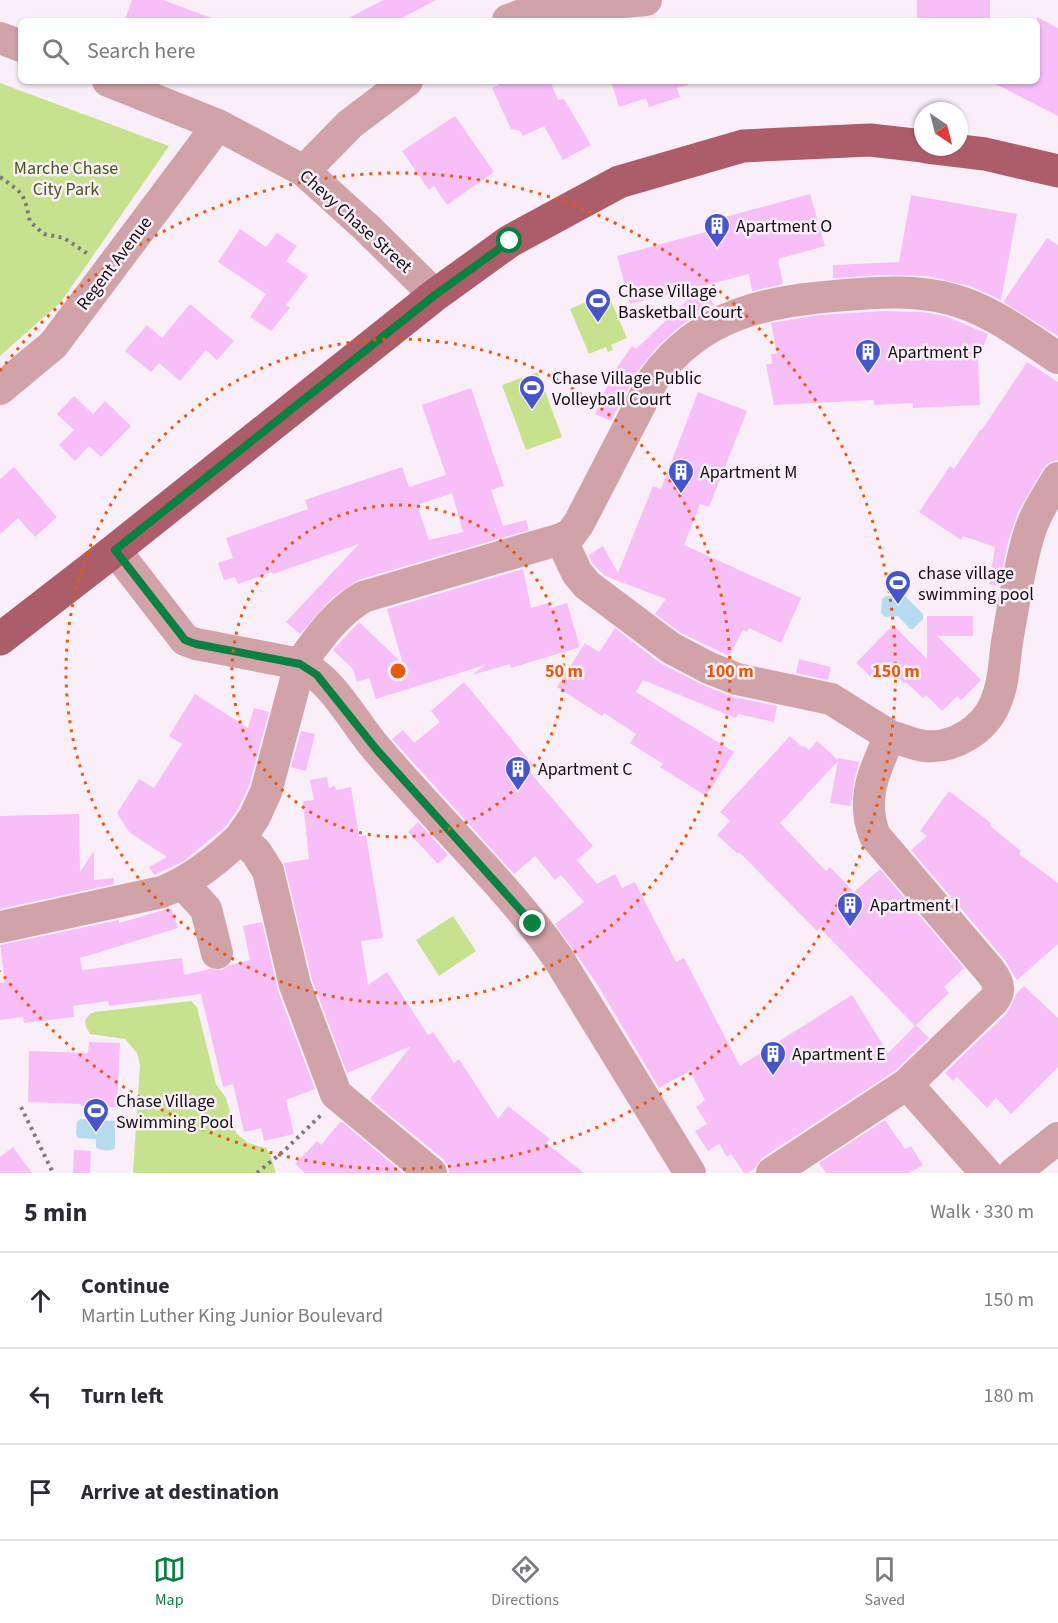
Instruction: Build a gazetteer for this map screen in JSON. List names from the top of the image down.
{
  "streets": {
    "street": ["Chevy Chase Street", "Regent Avenue"]
  },
  "crossings": [
    ["Chevy Chase Street", "Regent Avenue"]
  ],
  "parks": ["Marche Chase City Park"],
  "places": {
    "building": [
      "Apartment O",
      "Apartment P",
      "Apartment M",
      "Apartment C",
      "Apartment I",
      "Apartment E"
    ],
    "sports": [
      "Chase Village Basketball Court",
      "Chase Village Public Volleyball Court",
      "chase village swimming pool",
      "Chase Village Swimming Pool"
    ]
  },
  "north": "bottom right",
  "page": {
    "search": "Search here",
    "heading": ["5 min", "Walk · 330 m"],
    "list": [
      ["Continue", "Martin Luther King Junior Boulevard", "150 m"],
      ["Turn left", "180 m"],
      "Arrive at destination"
    ],
    "nav": ["Map", "Directions", "Saved"]
  },
  "rings": ["50 m", "100 m", "150 m"]
}
